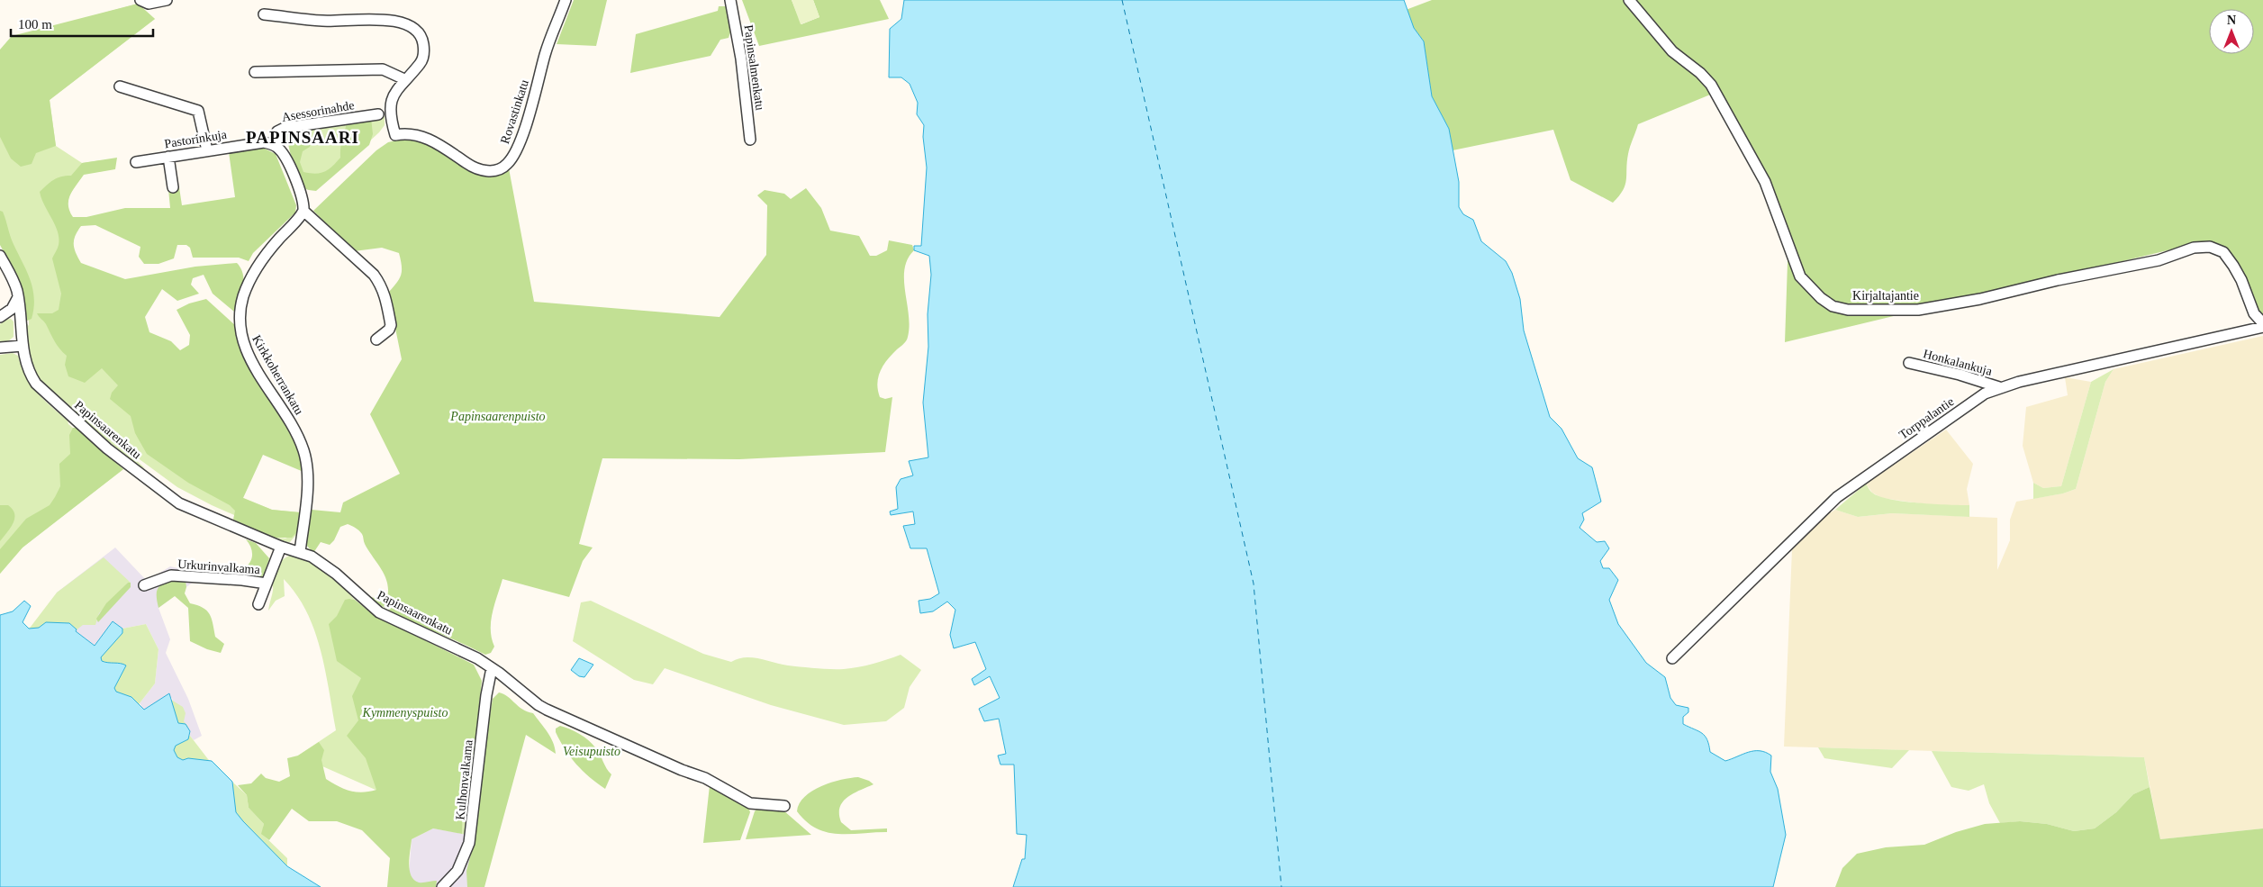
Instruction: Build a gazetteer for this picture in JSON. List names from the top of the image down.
{
  "streets": {
    "street": [
      "Papinsalmenkatu",
      "Asessorinahde",
      "Rovastinkatu",
      "Pastorinkuja",
      "Kirjaltajantie",
      "Honkalankuja",
      "Kirkkoherrankatu",
      "Torppalantie",
      "Papinsaarenkatu",
      "Urkurinvalkama",
      "Kulhonvalkama"
    ]
  },
  "crossings": [
    ["Asessorinahde", "Pastorinkuja"],
    ["Honkalankuja", "Torppalantie"],
    ["Kirkkoherrankatu", "Papinsaarenkatu"],
    ["Papinsaarenkatu", "Kulhonvalkama"]
  ],
  "districts": ["PAPINSAARI"],
  "parks": ["Papinsaarenpuisto", "Kymmenyspuisto", "Veisupuisto"],
  "scale_bar": "100 m",
  "north": "top"
}
